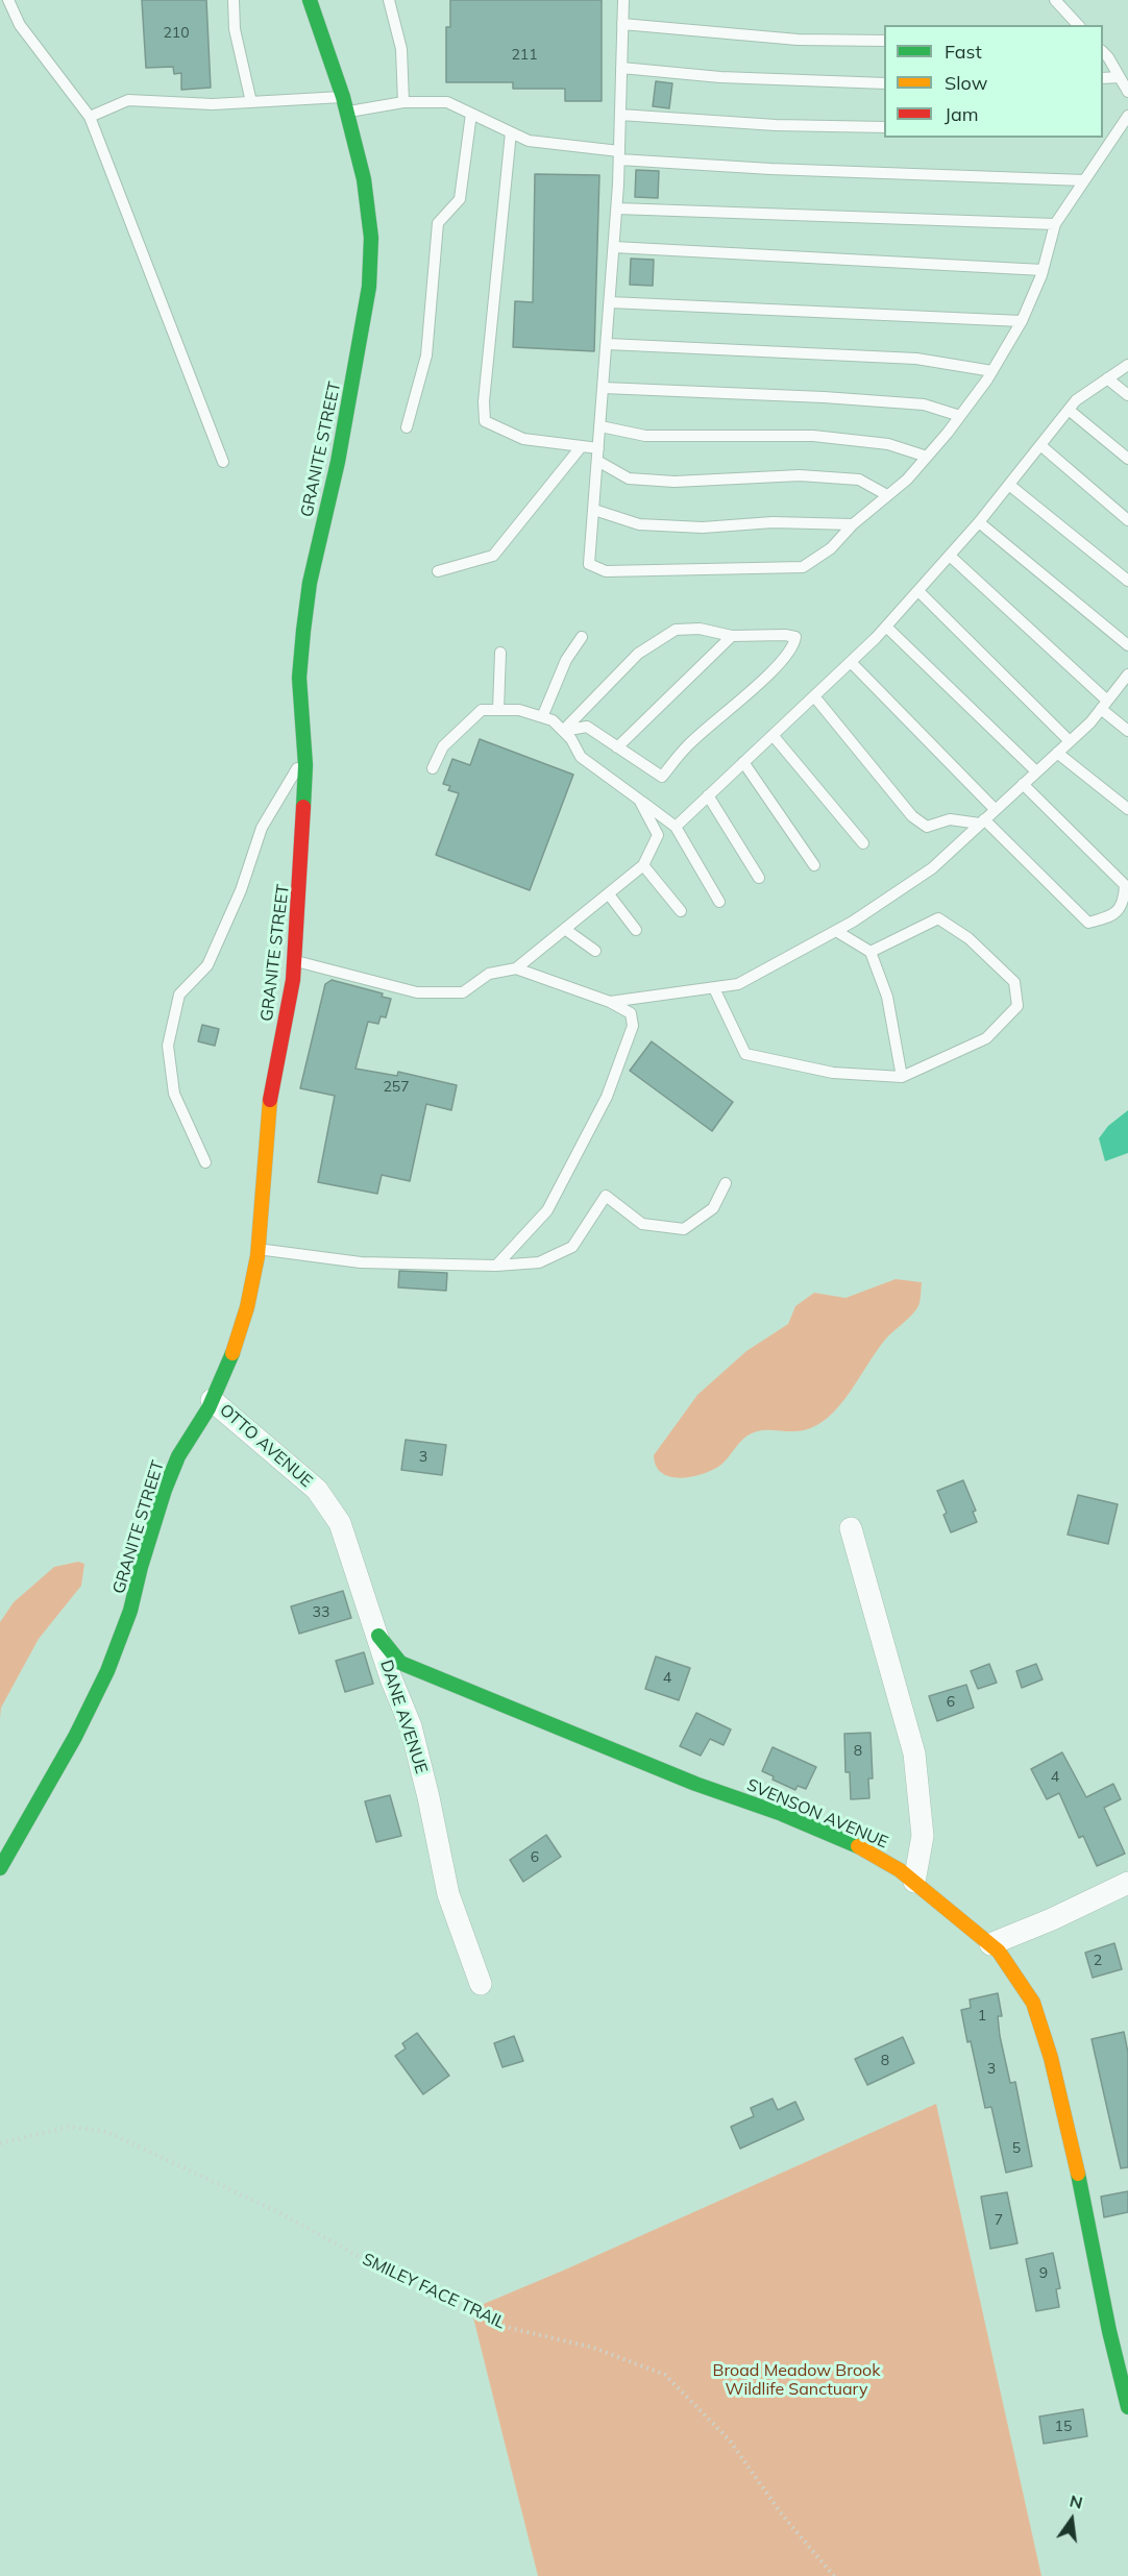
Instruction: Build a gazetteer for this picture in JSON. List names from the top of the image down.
{
  "streets": {
    "street": [
      "GRANITE STREET",
      "OTTO AVENUE",
      "DANE AVENUE",
      "SVENSON AVENUE"
    ],
    "path": ["SMILEY FACE TRAIL"]
  },
  "crossings": [
    ["GRANITE STREET", "OTTO AVENUE"],
    ["OTTO AVENUE", "DANE AVENUE"],
    ["DANE AVENUE", "SVENSON AVENUE"]
  ],
  "parks": ["Broad Meadow Brook Wildlife Sanctuary"],
  "house_numbers": [
    "210",
    "211",
    "257",
    "3",
    "33",
    "4",
    "6",
    "8",
    "4",
    "6",
    "2",
    "1",
    "8",
    "3",
    "5",
    "7",
    "9",
    "15"
  ],
  "legend": ["Fast", "Slow", "Jam"],
  "north": "top"
}
